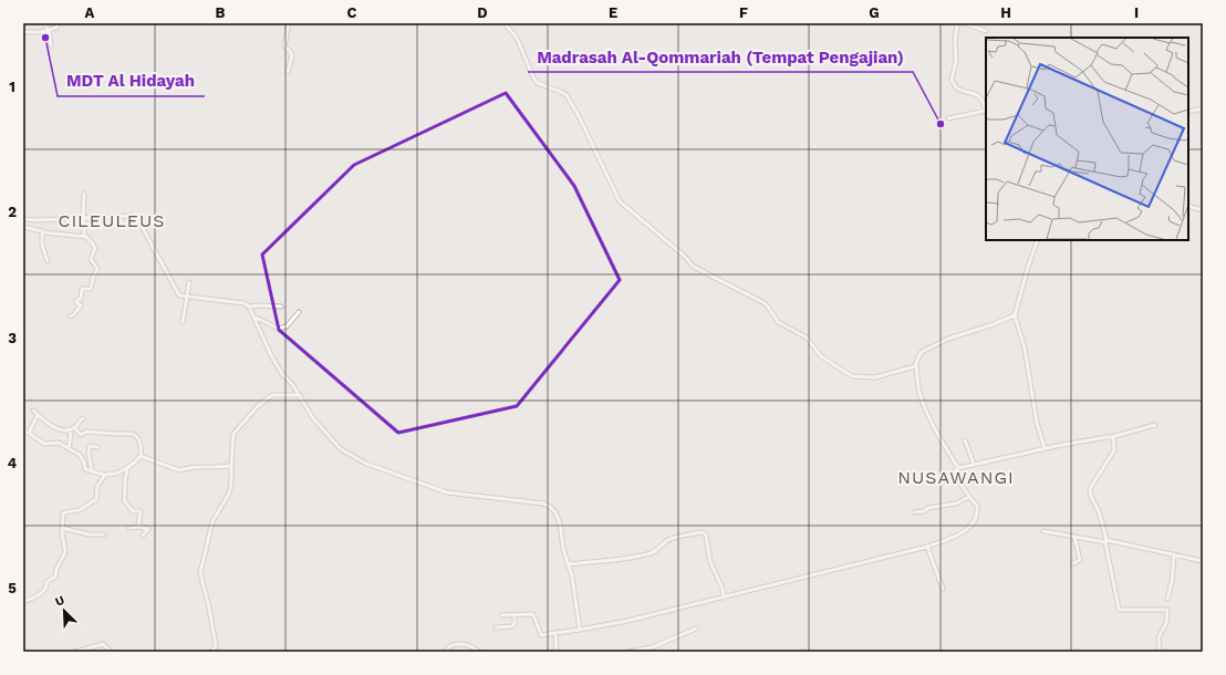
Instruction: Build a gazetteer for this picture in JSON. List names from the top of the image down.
{
  "districts": ["CILEULEUS", "NUSAWANGI"],
  "places": ["MDT Al Hidayah", "Madrasah Al-Qommariah (Tempat Pengajian)"],
  "north": "top left",
  "grid": {
    "columns": [
      "A",
      "B",
      "C",
      "D",
      "E",
      "F",
      "G",
      "H",
      "I"
    ],
    "rows": [
      "1",
      "2",
      "3",
      "4",
      "5"
    ]
  }
}
